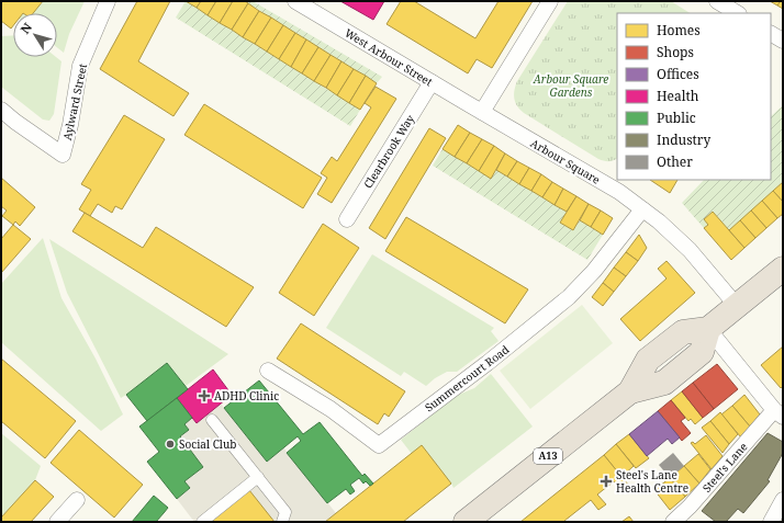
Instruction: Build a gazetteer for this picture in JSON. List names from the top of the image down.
{
  "streets": {
    "highway": ["A13"],
    "street": [
      "West Arbour Street",
      "Aylward Street",
      "Clearbrook Way",
      "Arbour Square",
      "Summercourt Road",
      "Steel's Lane"
    ]
  },
  "crossings": [
    ["West Arbour Street", "Clearbrook Way"],
    ["West Arbour Street", "Arbour Square"],
    ["Arbour Square", "Summercourt Road"]
  ],
  "parks": ["Arbour Square Gardens"],
  "places": {
    "health": ["ADHD Clinic", "Steel's Lane Health Centre"],
    "other": ["Social Club"]
  },
  "legend": [
    "Homes",
    "Shops",
    "Offices",
    "Health",
    "Public",
    "Industry",
    "Other"
  ],
  "north": "top left"
}
